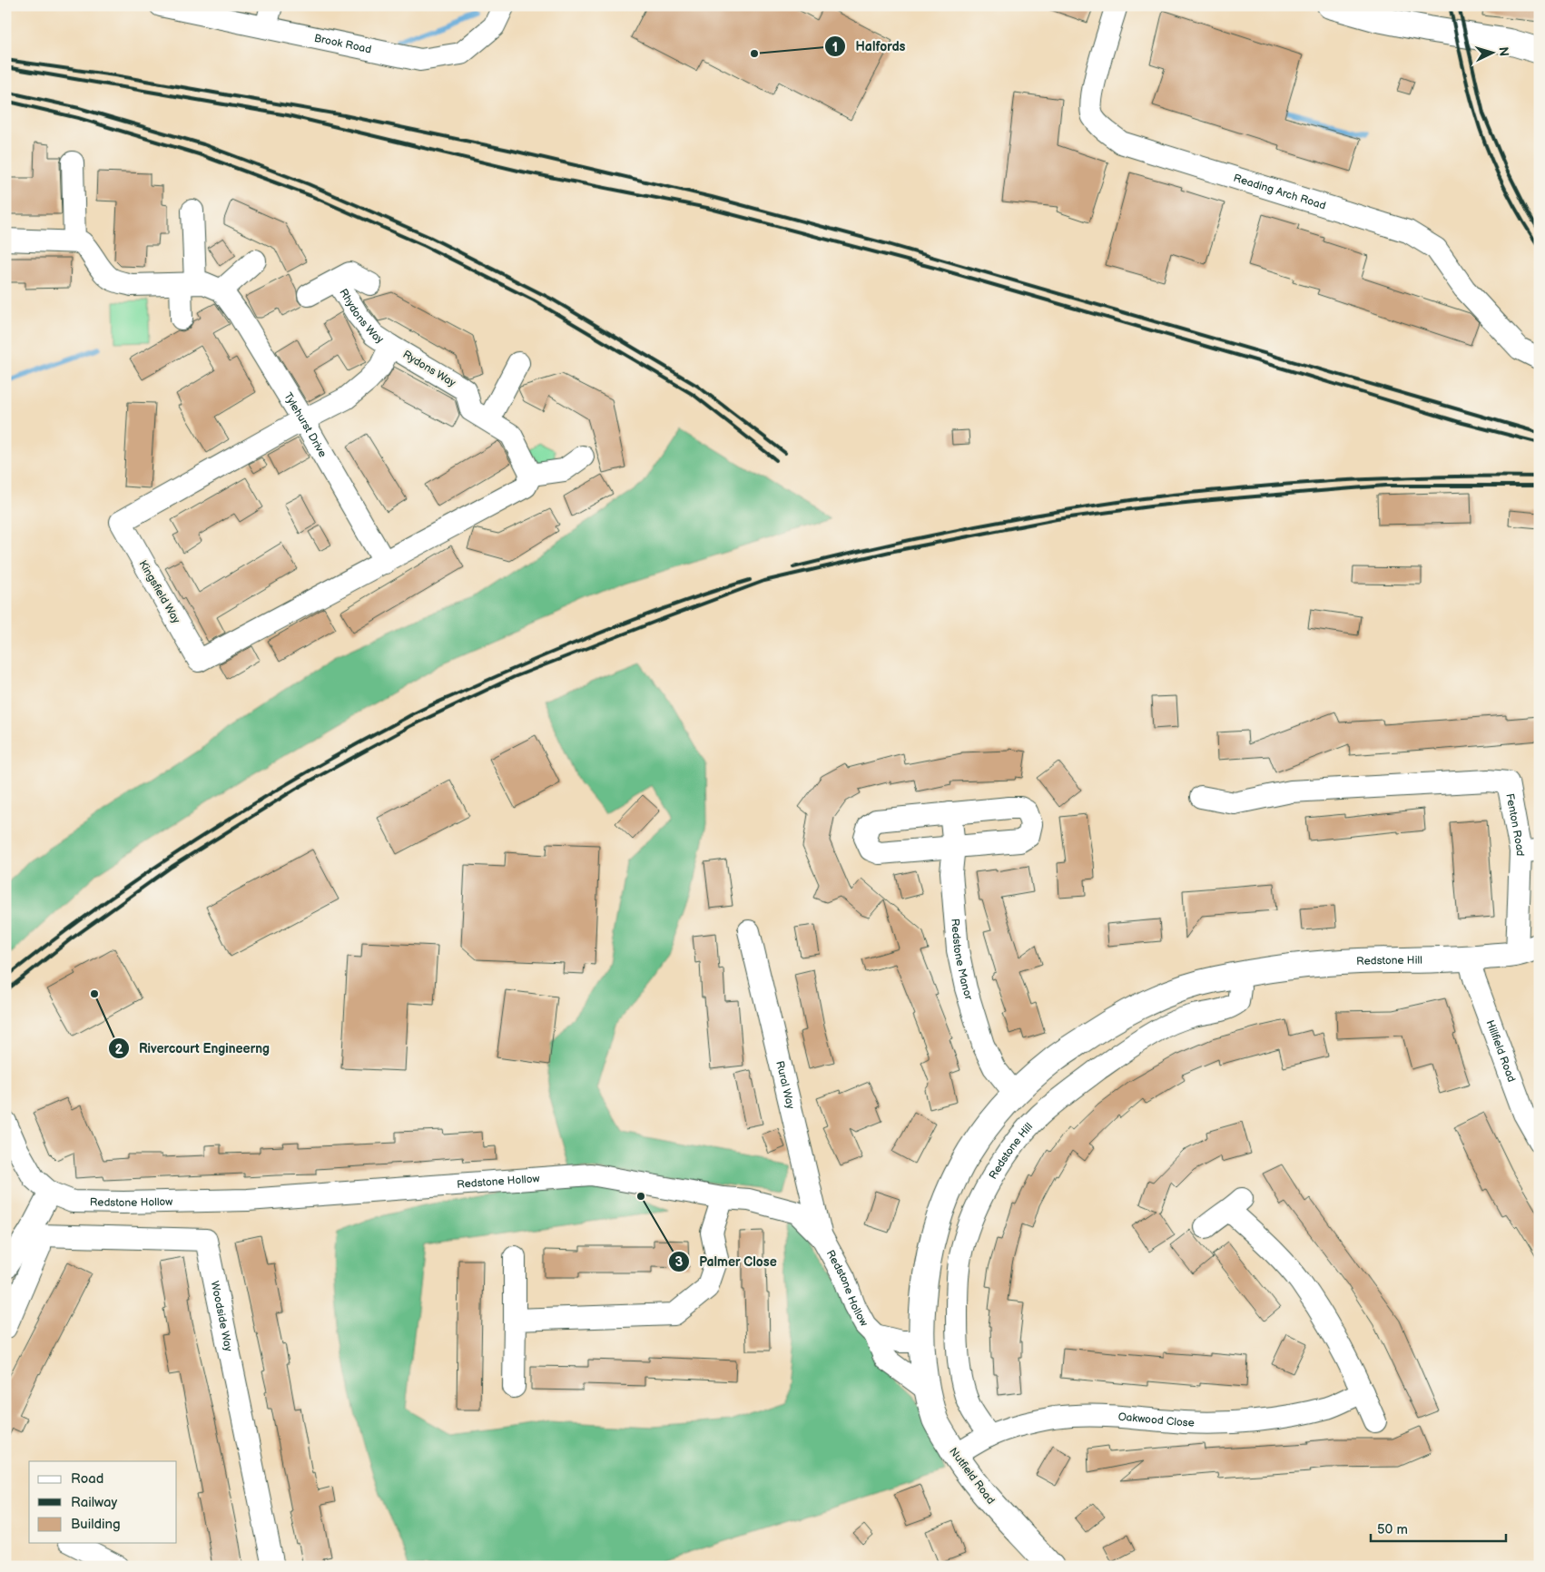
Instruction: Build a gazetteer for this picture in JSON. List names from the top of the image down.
{
  "streets": {
    "main road": ["Redstone Hill", "Nutfield Road"],
    "street": [
      "Brook Road",
      "Reading Arch Road",
      "Rhydons Way",
      "Rydons Way",
      "Tylehurst Drive",
      "Kingsfield Way",
      "Fenton Road",
      "Redstone Manor",
      "Hillfield Road",
      "Rural Way",
      "Redstone Hollow",
      "Woodside Way",
      "Oakwood Close"
    ]
  },
  "crossings": [
    ["Rhydons Way", "Rydons Way"],
    ["Rydons Way", "Tylehurst Drive"],
    ["Rydons Way", "Kingsfield Way"],
    ["Tylehurst Drive", "Kingsfield Way"],
    ["Fenton Road", "Redstone Hill"],
    ["Redstone Manor", "Redstone Hill"],
    ["Redstone Hill", "Hillfield Road"],
    ["Redstone Hill", "Redstone Hollow"],
    ["Redstone Hill", "Oakwood Close"],
    ["Redstone Hill", "Nutfield Road"],
    ["Rural Way", "Redstone Hollow"],
    ["Redstone Hollow", "Nutfield Road"],
    ["Oakwood Close", "Nutfield Road"]
  ],
  "places": ["Halfords", "Rivercourt Engineerng", "Palmer Close"],
  "legend": ["Road", "Railway", "Building"],
  "scale_bar": "50 m",
  "north": "right"
}
